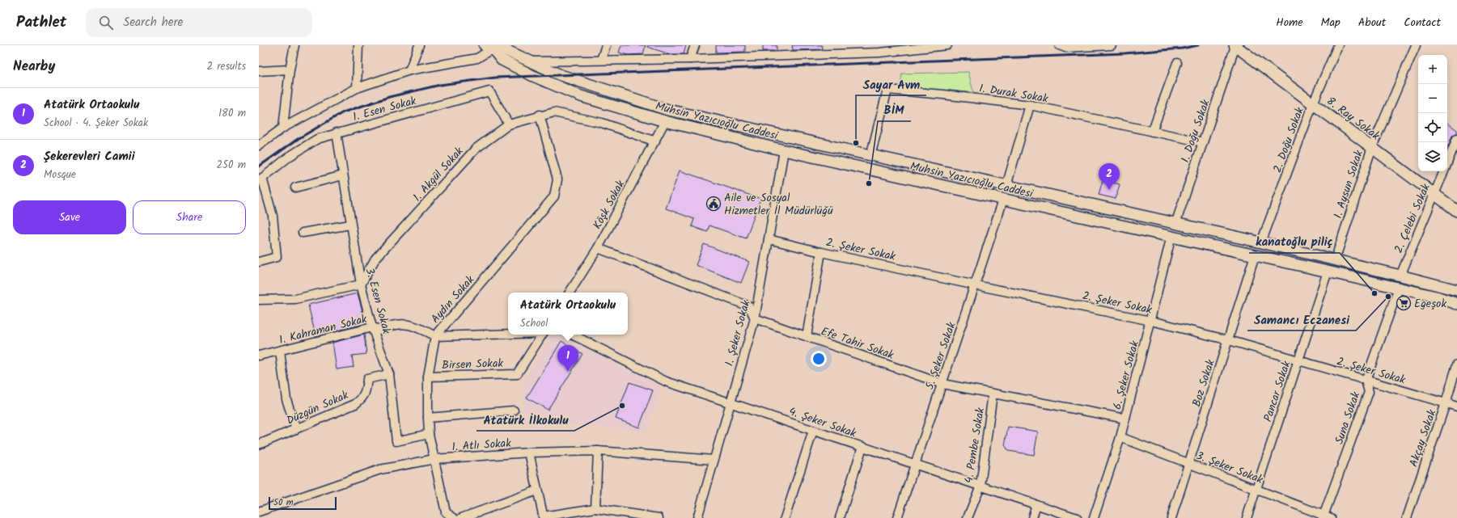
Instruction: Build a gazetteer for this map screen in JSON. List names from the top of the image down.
{
  "streets": {
    "street": [
      "1. Durak Sokak",
      "1. Esen Sokak",
      "8. Ray Sokak",
      "Muhsin Yazıcıoğlu Caddesi",
      "1. Doğu Sokak",
      "2. Doğu Sokak",
      "1. Akgül Sokak",
      "1. Aysun Sokak",
      "Köşk Sokak",
      "2. Çelebi Sokak",
      "2. Şeker Sokak",
      "Aydın Sokak",
      "3. Esen Sokak",
      "1. Kahraman Sokak",
      "1. Şeker Sokak",
      "Efe Tahir Sokak",
      "5. Şeker Sokak",
      "Birsen Sokak",
      "6. Şeker Sokak",
      "Boz Sokak",
      "Pancar Sokak",
      "Düzgün Sokak",
      "Suna Sokak",
      "4. Şeker Sokak",
      "Akçay Sokak",
      "1. Atlı Sokak",
      "4. Pembe Sokak",
      "3. Şeker Sokak"
    ]
  },
  "crossings": [
    ["1. Durak Sokak", "Muhsin Yazıcıoğlu Caddesi"],
    ["1. Durak Sokak", "1. Doğu Sokak"],
    ["1. Esen Sokak", "1. Akgül Sokak"],
    ["1. Esen Sokak", "3. Esen Sokak"],
    ["8. Ray Sokak", "1. Doğu Sokak"],
    ["8. Ray Sokak", "2. Doğu Sokak"],
    ["8. Ray Sokak", "1. Aysun Sokak"],
    ["8. Ray Sokak", "2. Çelebi Sokak"],
    ["Muhsin Yazıcıoğlu Caddesi", "1. Doğu Sokak"],
    ["Muhsin Yazıcıoğlu Caddesi", "2. Doğu Sokak"],
    ["Muhsin Yazıcıoğlu Caddesi", "1. Aysun Sokak"],
    ["Muhsin Yazıcıoğlu Caddesi", "Köşk Sokak"],
    ["Muhsin Yazıcıoğlu Caddesi", "2. Çelebi Sokak"],
    ["Muhsin Yazıcıoğlu Caddesi", "1. Şeker Sokak"],
    ["Muhsin Yazıcıoğlu Caddesi", "5. Şeker Sokak"],
    ["Muhsin Yazıcıoğlu Caddesi", "6. Şeker Sokak"],
    ["Muhsin Yazıcıoğlu Caddesi", "Boz Sokak"],
    ["Muhsin Yazıcıoğlu Caddesi", "Pancar Sokak"],
    ["Muhsin Yazıcıoğlu Caddesi", "Suna Sokak"],
    ["1. Akgül Sokak", "Köşk Sokak"],
    ["1. Akgül Sokak", "Aydın Sokak"],
    ["1. Akgül Sokak", "3. Esen Sokak"],
    ["2. Şeker Sokak", "1. Şeker Sokak"],
    ["2. Şeker Sokak", "5. Şeker Sokak"],
    ["2. Şeker Sokak", "6. Şeker Sokak"],
    ["2. Şeker Sokak", "Boz Sokak"],
    ["2. Şeker Sokak", "Pancar Sokak"],
    ["2. Şeker Sokak", "Suna Sokak"],
    ["2. Şeker Sokak", "Akçay Sokak"],
    ["Aydın Sokak", "3. Esen Sokak"],
    ["Aydın Sokak", "1. Kahraman Sokak"],
    ["Aydın Sokak", "Birsen Sokak"],
    ["Aydın Sokak", "1. Atlı Sokak"],
    ["3. Esen Sokak", "1. Kahraman Sokak"],
    ["3. Esen Sokak", "Düzgün Sokak"],
    ["1. Şeker Sokak", "Efe Tahir Sokak"],
    ["1. Şeker Sokak", "4. Şeker Sokak"],
    ["1. Şeker Sokak", "1. Atlı Sokak"],
    ["Efe Tahir Sokak", "5. Şeker Sokak"],
    ["Efe Tahir Sokak", "6. Şeker Sokak"],
    ["Efe Tahir Sokak", "4. Pembe Sokak"],
    ["5. Şeker Sokak", "4. Şeker Sokak"],
    ["6. Şeker Sokak", "3. Şeker Sokak"],
    ["Boz Sokak", "3. Şeker Sokak"],
    ["Pancar Sokak", "3. Şeker Sokak"],
    ["Suna Sokak", "3. Şeker Sokak"],
    ["4. Şeker Sokak", "4. Pembe Sokak"]
  ],
  "places": {
    "other": [
      "Sayar Avm",
      "BİM",
      "kanatoğlu piliç",
      "Samancı Eczanesi",
      "Atatürk İlkokulu"
    ],
    "public building": ["Aile ve Sosyal Hizmetler İl Müdürlüğü"],
    "supermarket": ["Egeşok"]
  },
  "scale_bar": "50 m",
  "page": {
    "header": "Pathlet",
    "search": "Search here",
    "nav": [
      "Home",
      "Map",
      "About",
      "Contact"
    ],
    "heading": ["Nearby", "2 results"],
    "map_buttons": ["+", "−"],
    "list": [
      {
        "mark": "1",
        "name": "Atatürk Ortaokulu",
        "note": "School · 4. Şeker Sokak",
        "value": "180 m"
      },
      {
        "mark": "2",
        "name": "Şekerevleri Camii",
        "note": "Mosque",
        "value": "250 m"
      }
    ],
    "pins": ["2", "1"],
    "buttons": ["Save", "Share"],
    "popup": ["Atatürk Ortaokulu", "School"],
    "scale": "50 m"
  }
}
